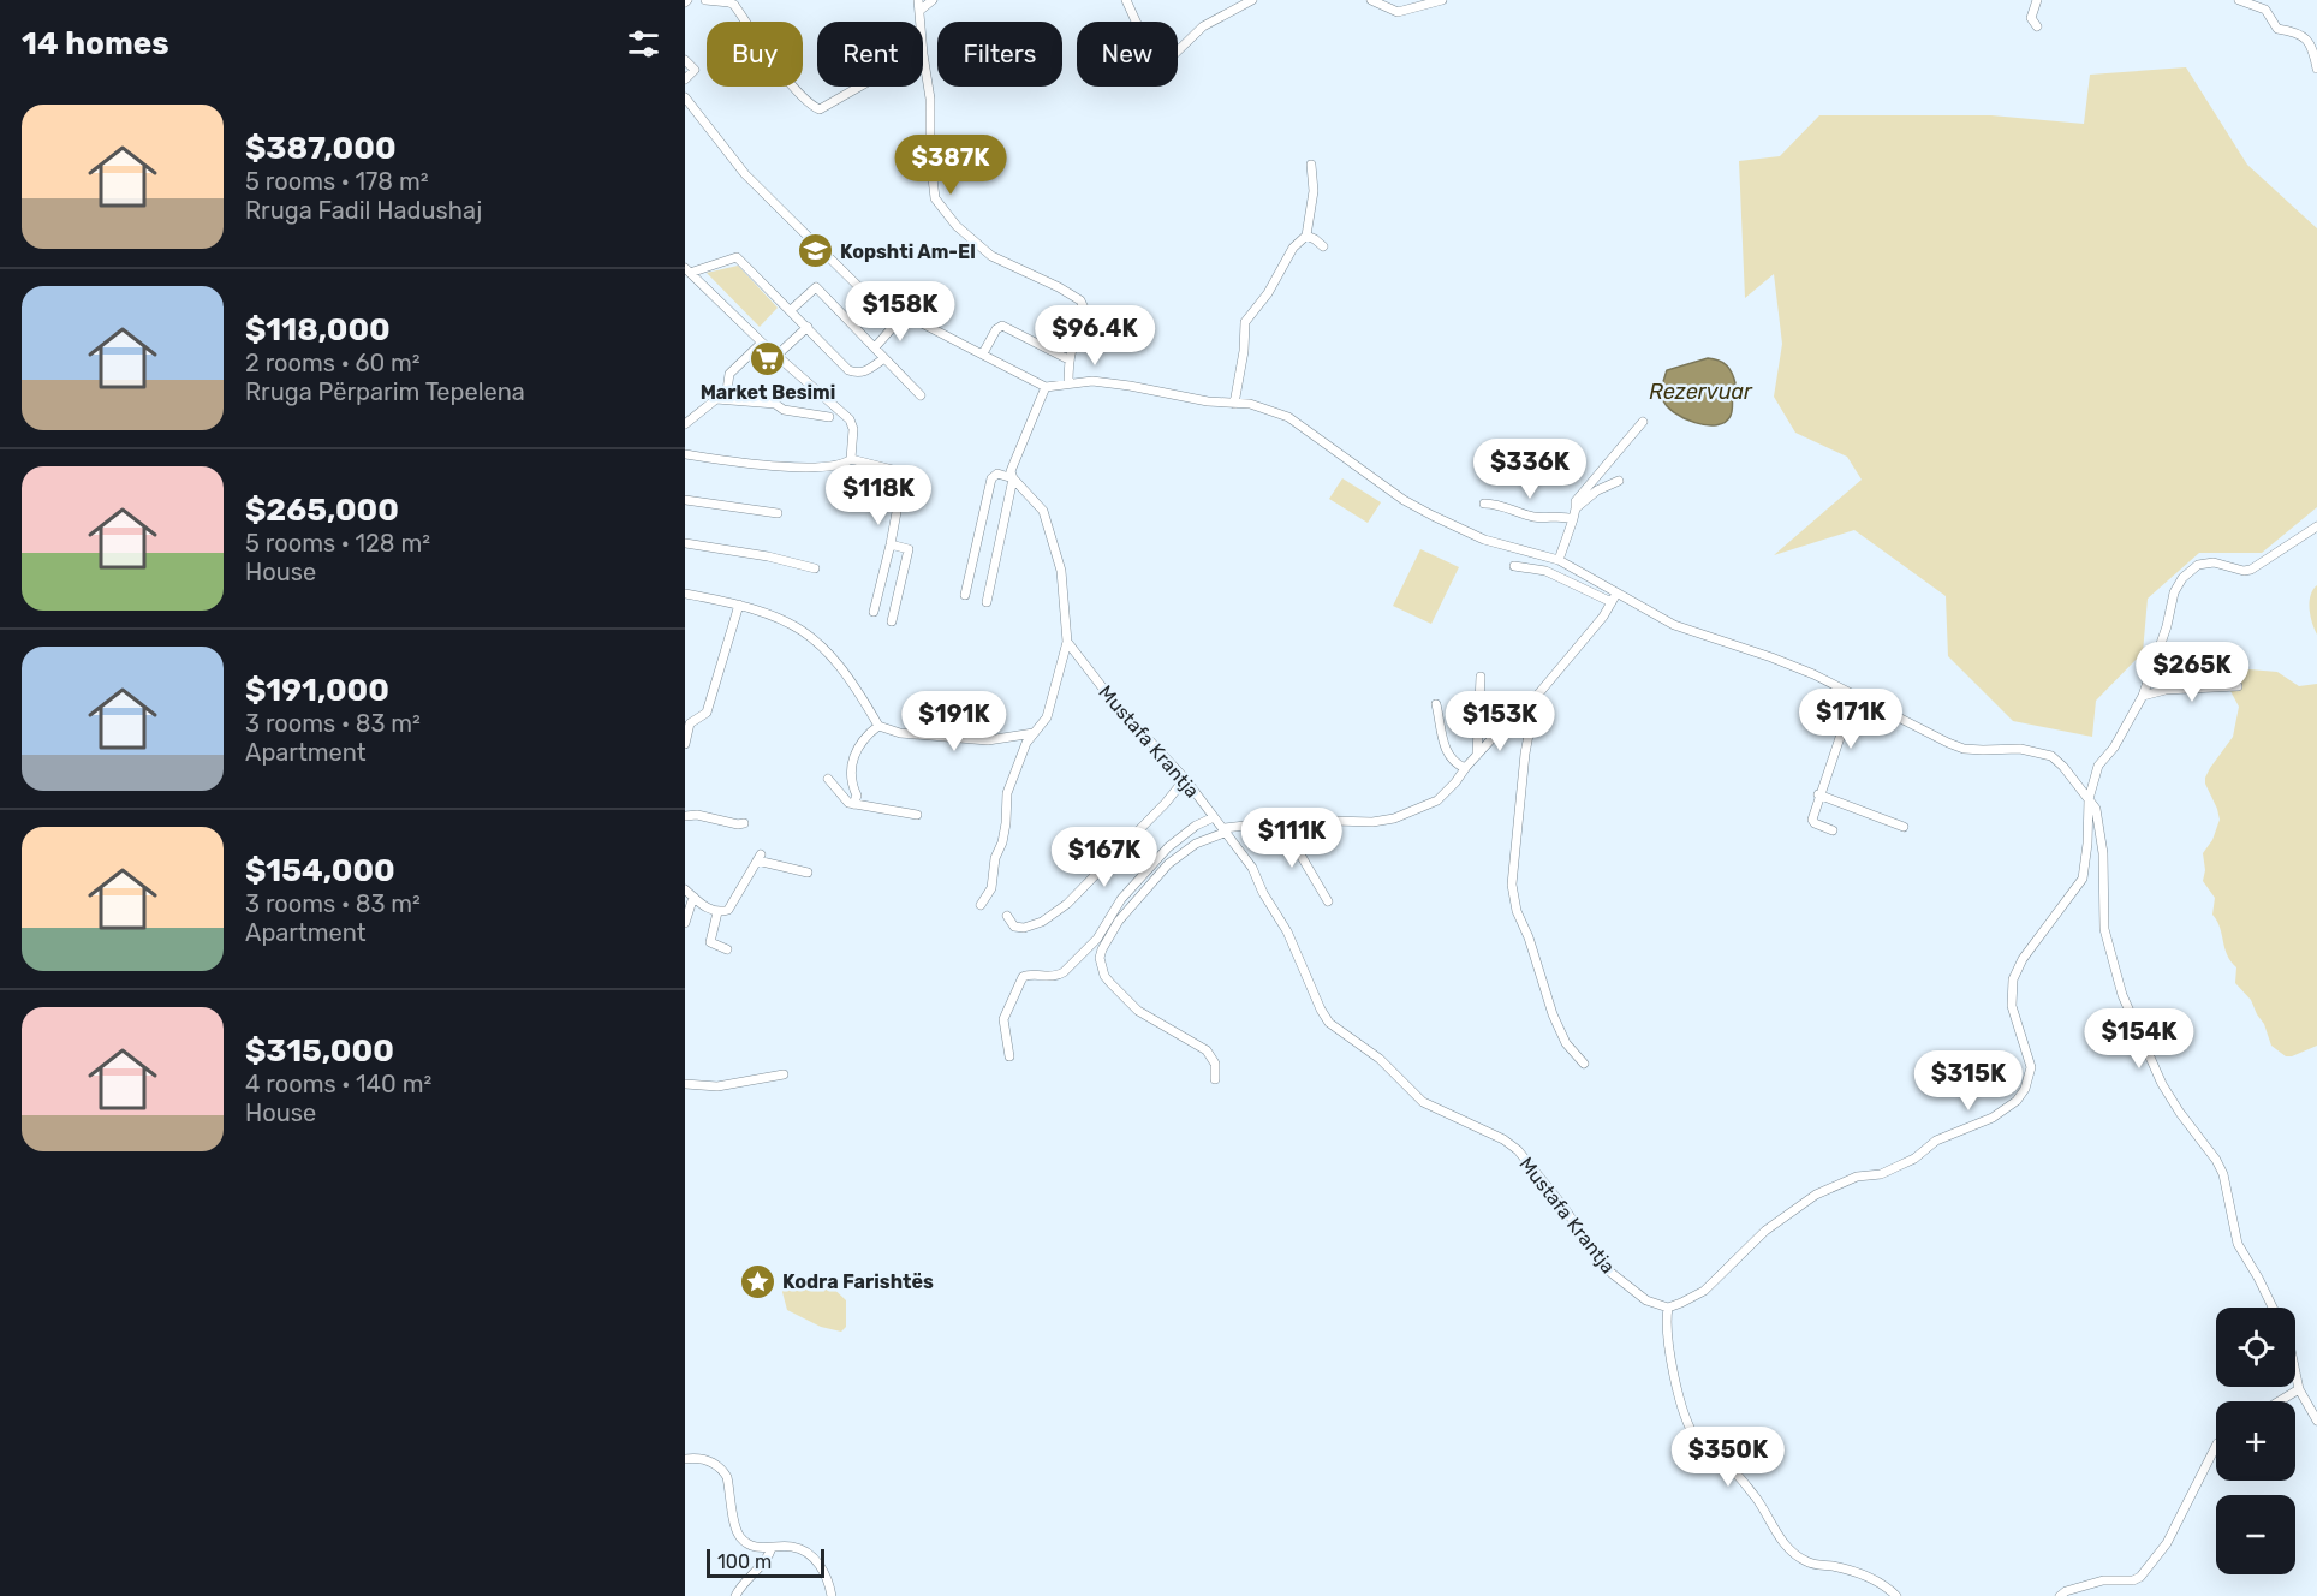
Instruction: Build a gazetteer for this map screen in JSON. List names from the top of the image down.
{
  "streets": {
    "street": ["Mustafa Krantja"]
  },
  "water": ["Rezervuar"],
  "places": {
    "school or university": ["Kopshti Am-El"],
    "supermarket": ["Market Besimi"],
    "place": ["Kodra Farishtës"]
  },
  "scale_bar": "100 m",
  "page": {
    "heading": "14 homes",
    "chip": [
      "Buy",
      "Rent",
      "Filters",
      "New"
    ],
    "list": [
      {
        "name": "$387,000",
        "note": "5 rooms · 178 m² · Rruga Fadil Hadushaj"
      },
      {
        "name": "$118,000",
        "note": "2 rooms · 60 m² · Rruga Përparim Tepelena"
      },
      {
        "name": "$265,000",
        "note": "5 rooms · 128 m² · House"
      },
      {
        "name": "$191,000",
        "note": "3 rooms · 83 m² · Apartment"
      },
      {
        "name": "$154,000",
        "note": "3 rooms · 83 m² · Apartment"
      },
      {
        "name": "$315,000",
        "note": "4 rooms · 140 m² · House"
      }
    ],
    "price": [
      "$387K",
      "$158K",
      "$96.4K",
      "$336K",
      "$118K",
      "$265K",
      "$171K",
      "$191K",
      "$153K",
      "$111K",
      "$167K",
      "$154K",
      "$315K",
      "$350K"
    ],
    "map_buttons": ["+", "−"],
    "scale": "100 m"
  }
}
